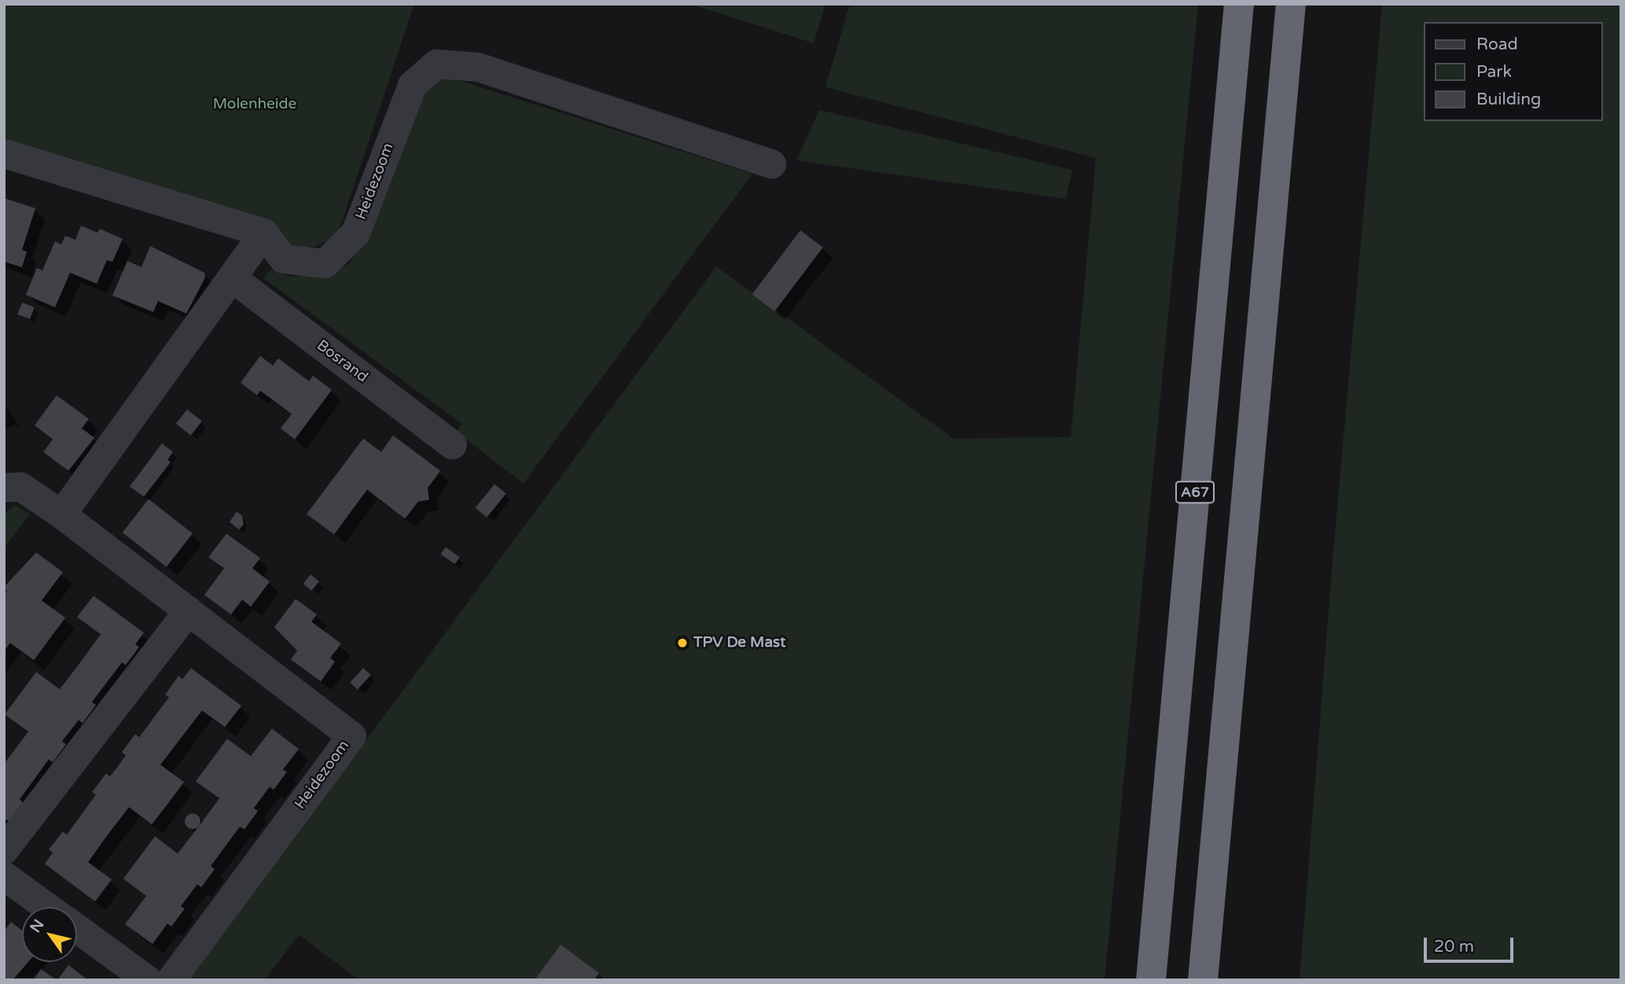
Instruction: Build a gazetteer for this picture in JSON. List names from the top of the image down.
{
  "streets": {
    "highway": ["A67"],
    "street": ["Heidezoom", "Bosrand"]
  },
  "parks": ["Molenheide"],
  "places": ["TPV De Mast"],
  "legend": ["Road", "Park", "Building"],
  "scale_bar": "20 m",
  "north": "top left"
}
